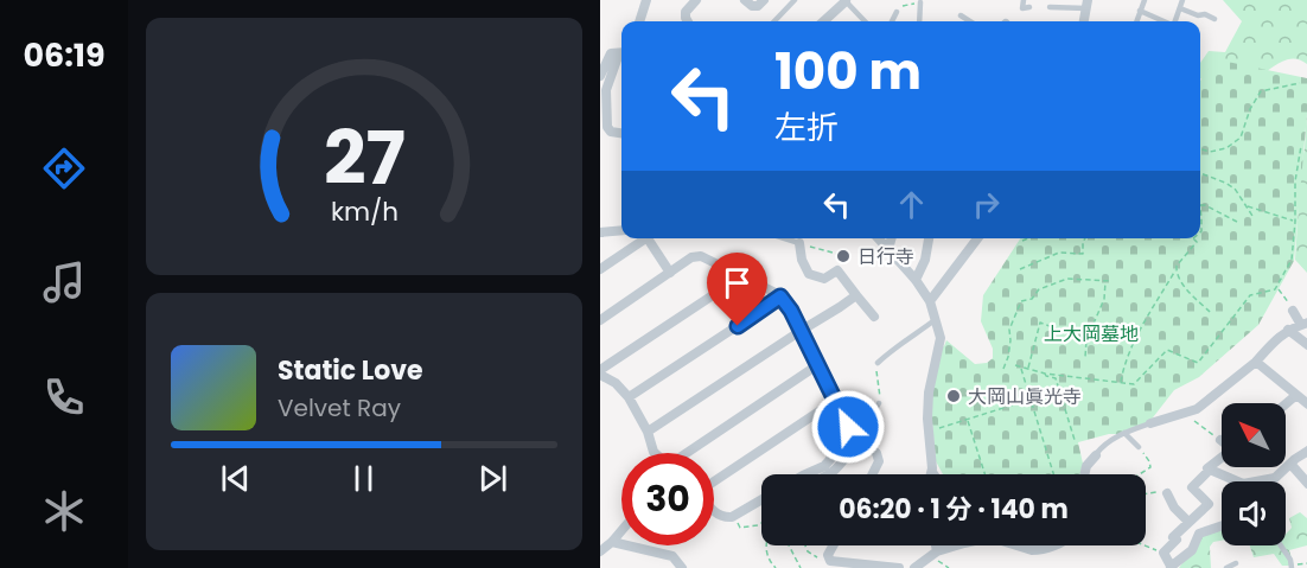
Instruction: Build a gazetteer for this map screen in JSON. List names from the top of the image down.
{
  "parks": ["上大岡墓地"],
  "places": ["日行寺", "大岡山眞光寺"],
  "north": "top left",
  "page": {
    "tabs": "06:19",
    "turn": ["100 m", "左折"],
    "song": ["Static Love", "Velvet Ray"],
    "limit": "30",
    "trip": "06:20 · 1 分 · 140 m",
    "gauge": ["27", "km/h"]
  }
}
